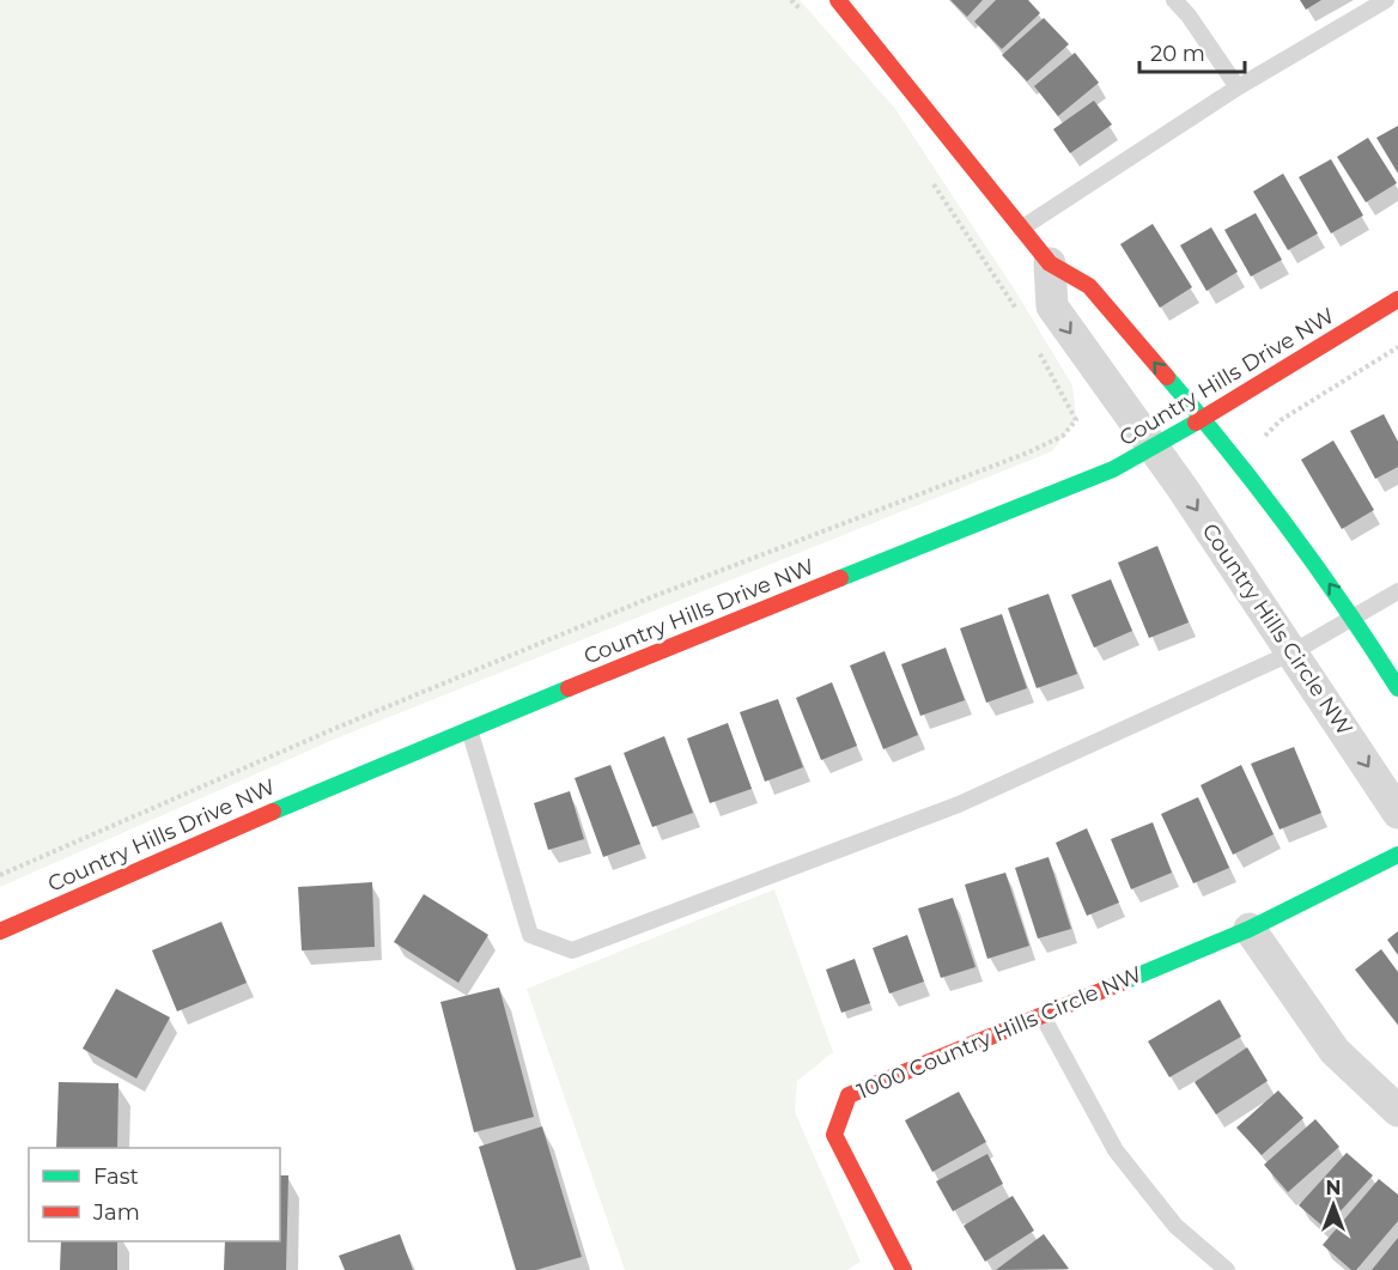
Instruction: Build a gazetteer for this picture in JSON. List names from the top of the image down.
{
  "streets": {
    "street": ["Country Hills Drive NW", "Country Hills Circle NW", "1000 Country Hills Circle NW"]
  },
  "crossings": [
    ["Country Hills Drive NW", "Country Hills Circle NW"]
  ],
  "legend": ["Fast", "Jam"],
  "scale_bar": "20 m",
  "north": "top"
}
